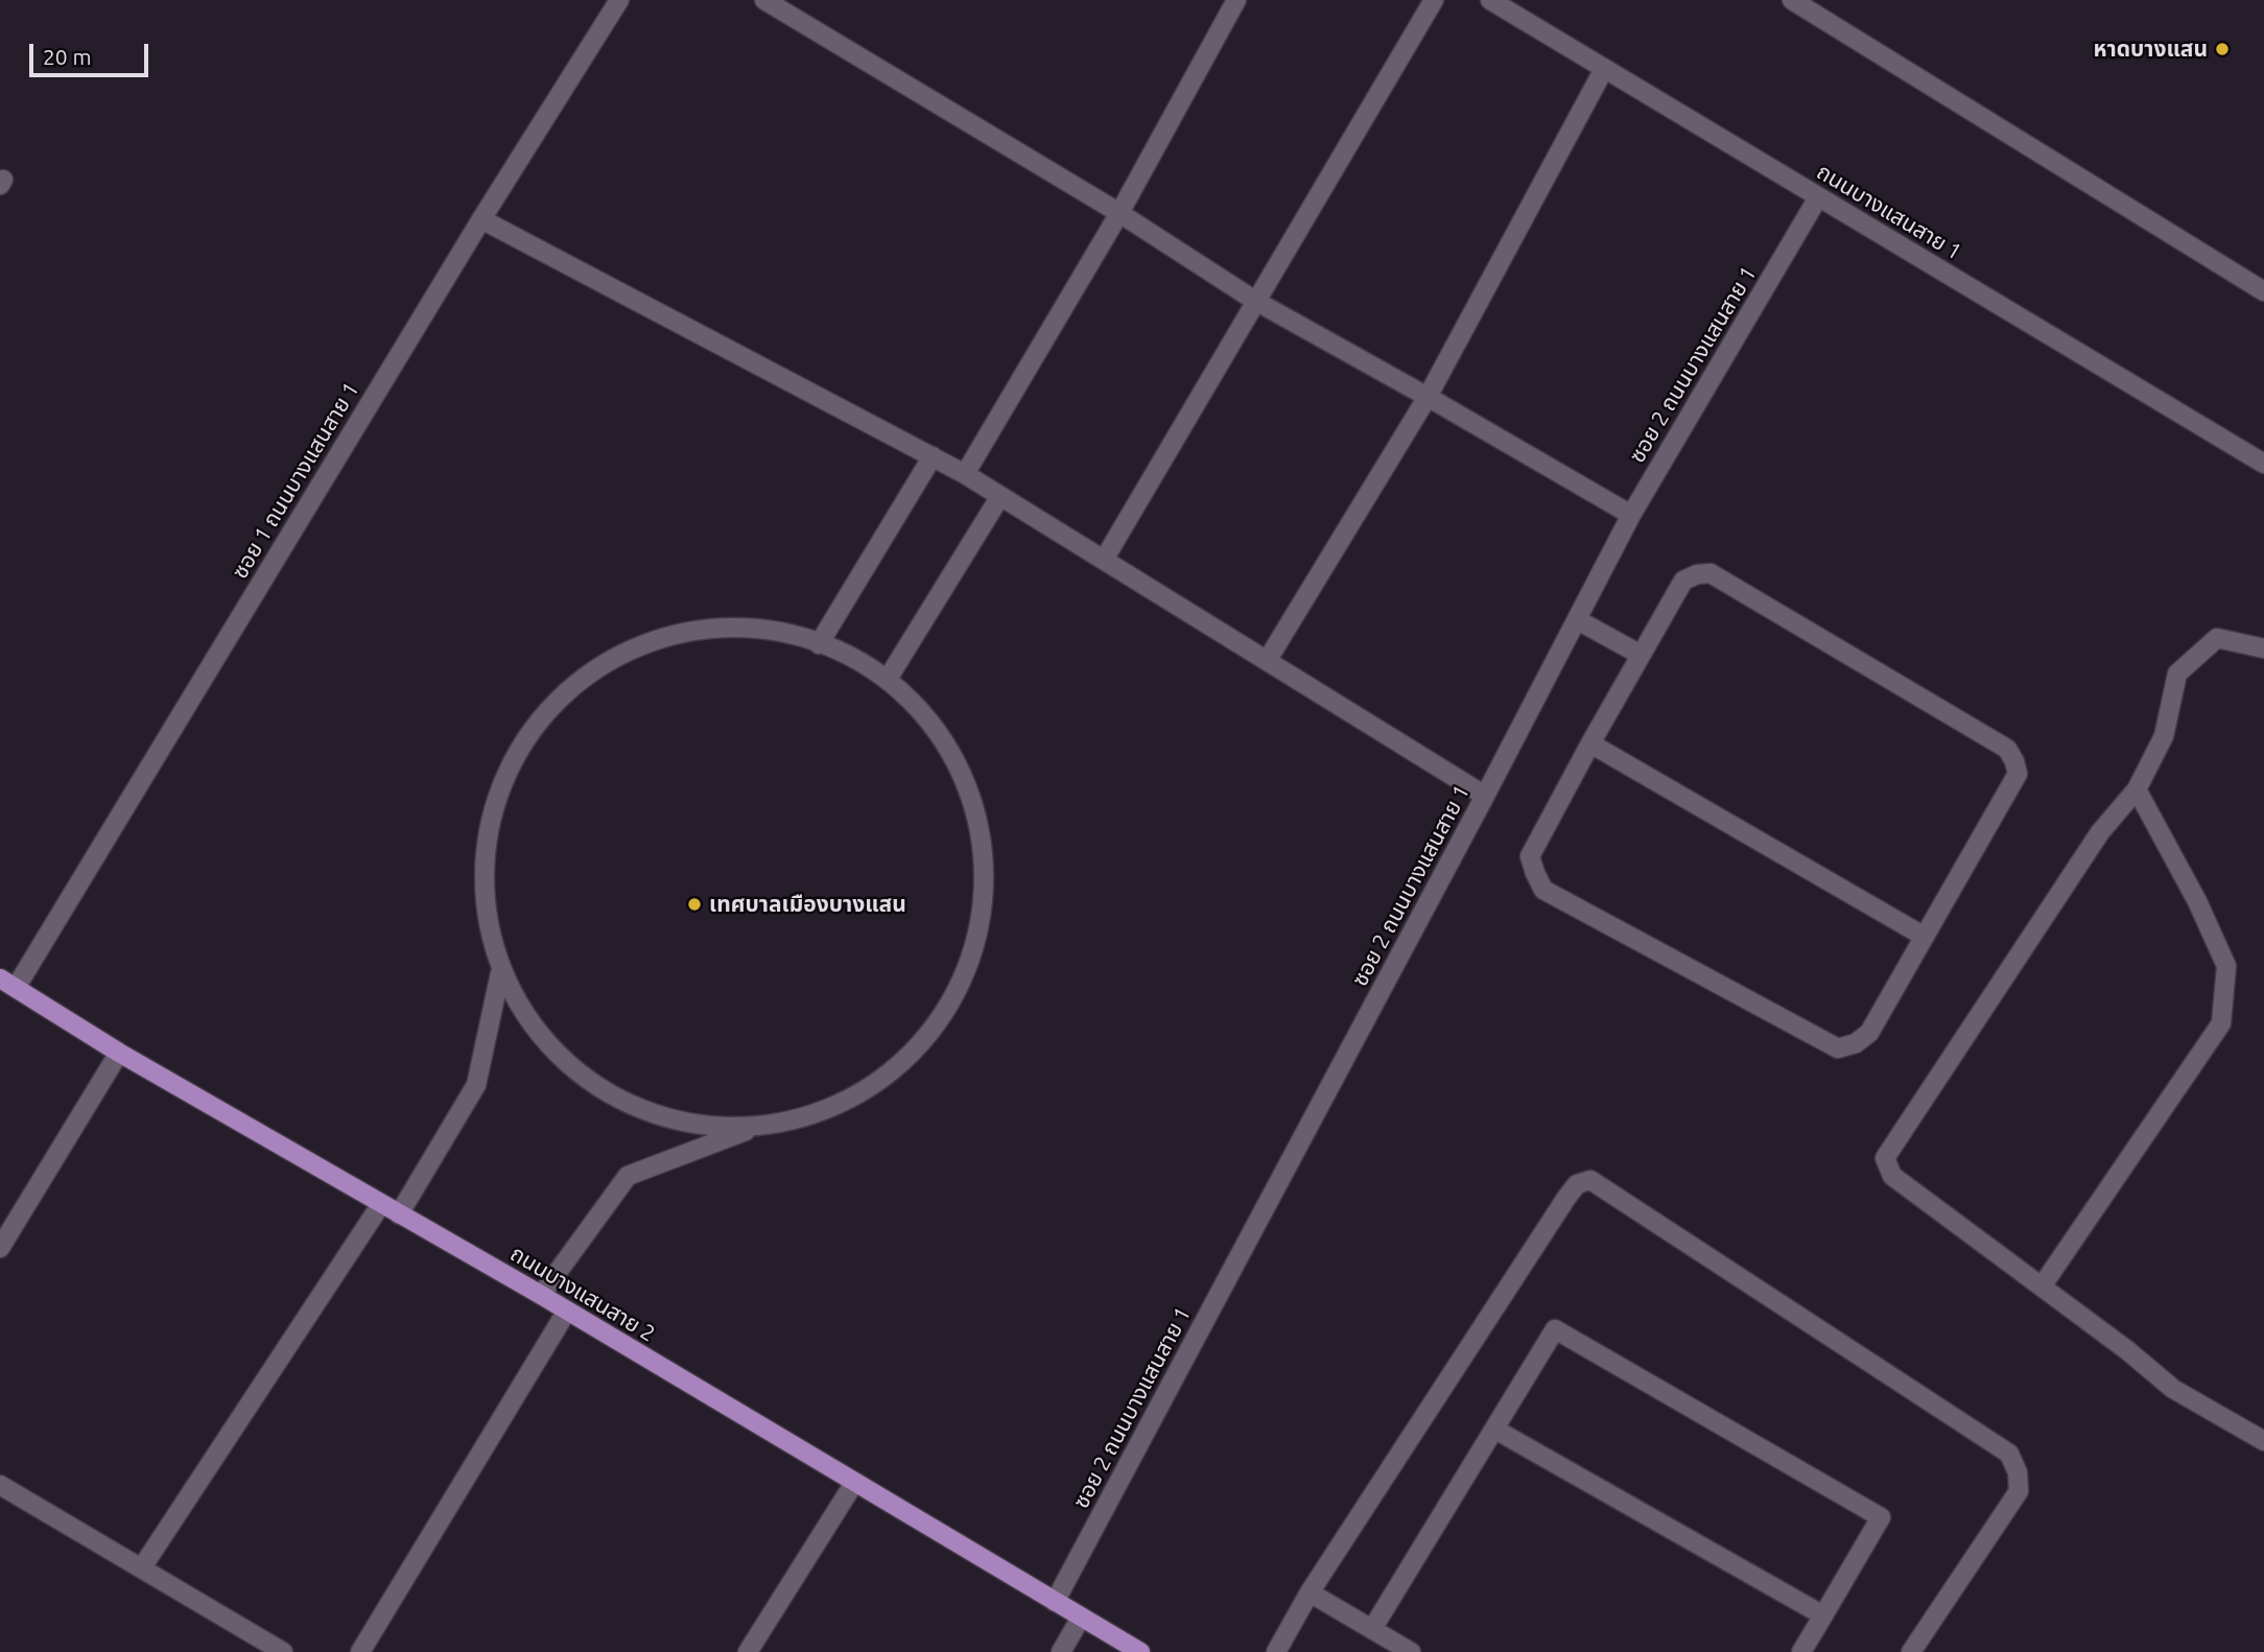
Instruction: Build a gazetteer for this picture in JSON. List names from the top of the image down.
{
  "streets": {
    "main road": ["ถนนบางแสนสาย 2"],
    "street": ["ถนนบางแสนสาย 1", "ซอย 2 ถนนบางแสนสาย 1", "ซอย 1 ถนนบางแสนสาย 1"]
  },
  "crossings": [
    ["ถนนบางแสนสาย 1", "ซอย 2 ถนนบางแสนสาย 1"],
    ["ซอย 2 ถนนบางแสนสาย 1", "ถนนบางแสนสาย 2"],
    ["ซอย 1 ถนนบางแสนสาย 1", "ถนนบางแสนสาย 2"]
  ],
  "places": ["หาดบางแสน", "เทศบาลเมืองบางแสน"],
  "scale_bar": "20 m"
}
